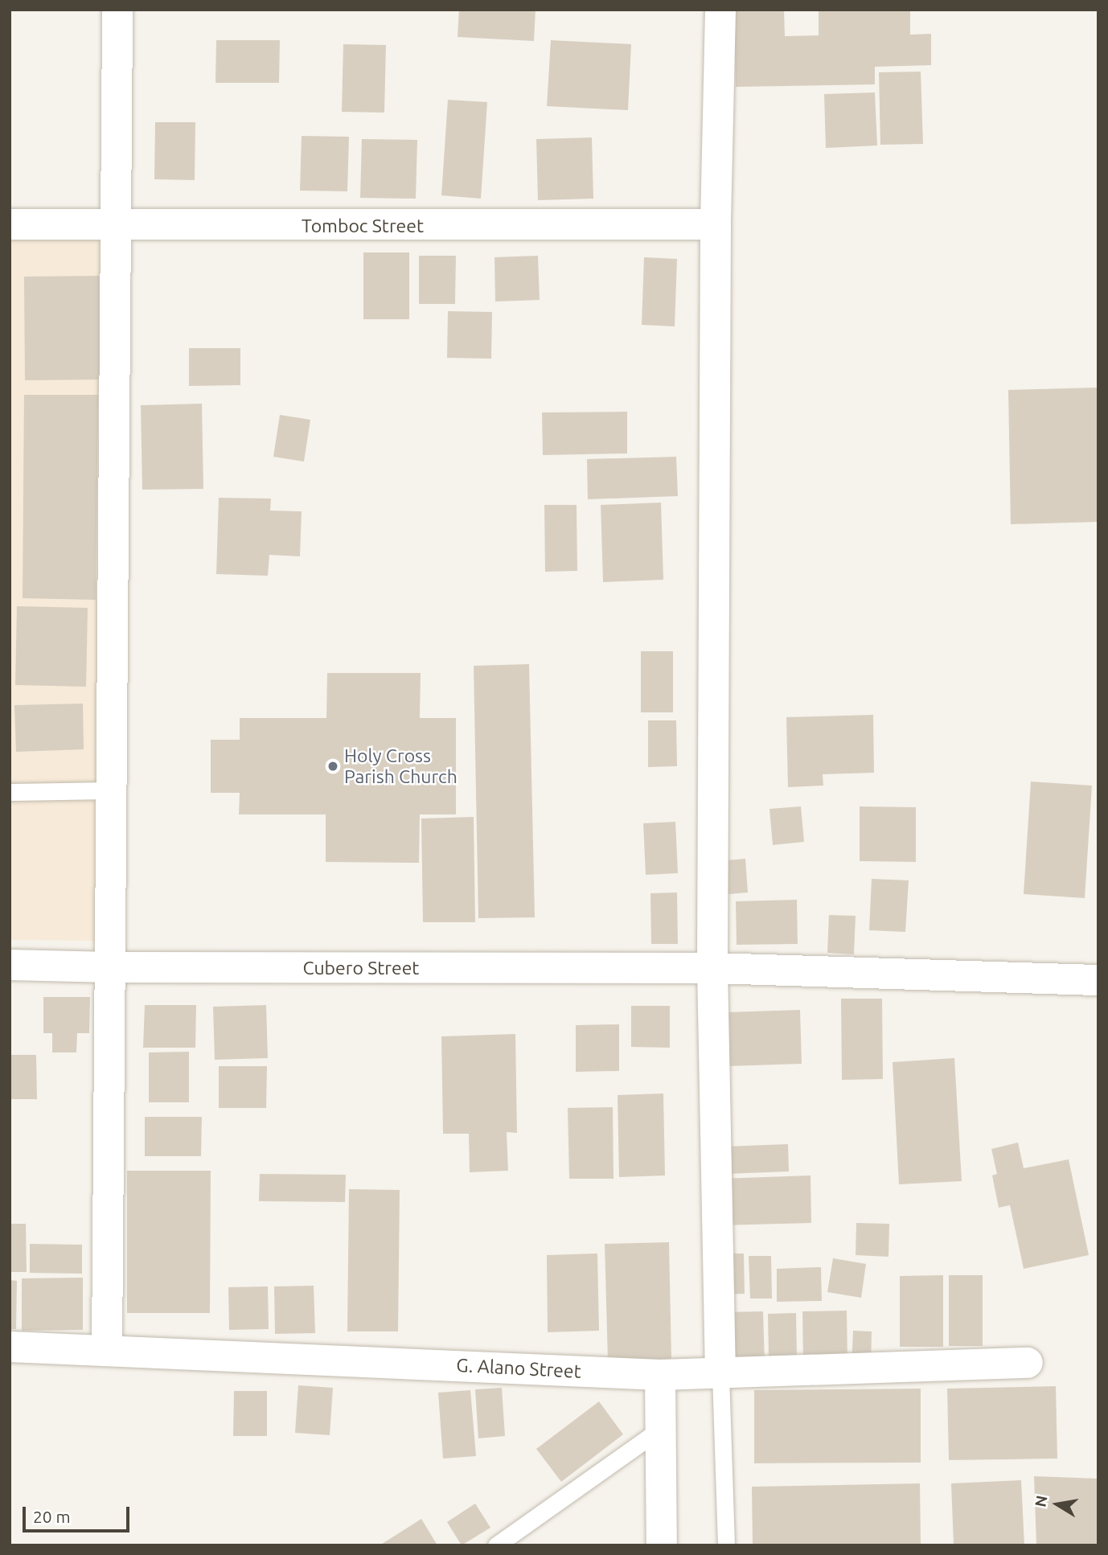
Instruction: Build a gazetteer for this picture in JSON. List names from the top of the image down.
{
  "streets": {
    "street": ["Tomboc Street", "Cubero Street", "G. Alano Street"]
  },
  "places": ["Holy Cross Parish Church"],
  "scale_bar": "20 m",
  "north": "left"
}
